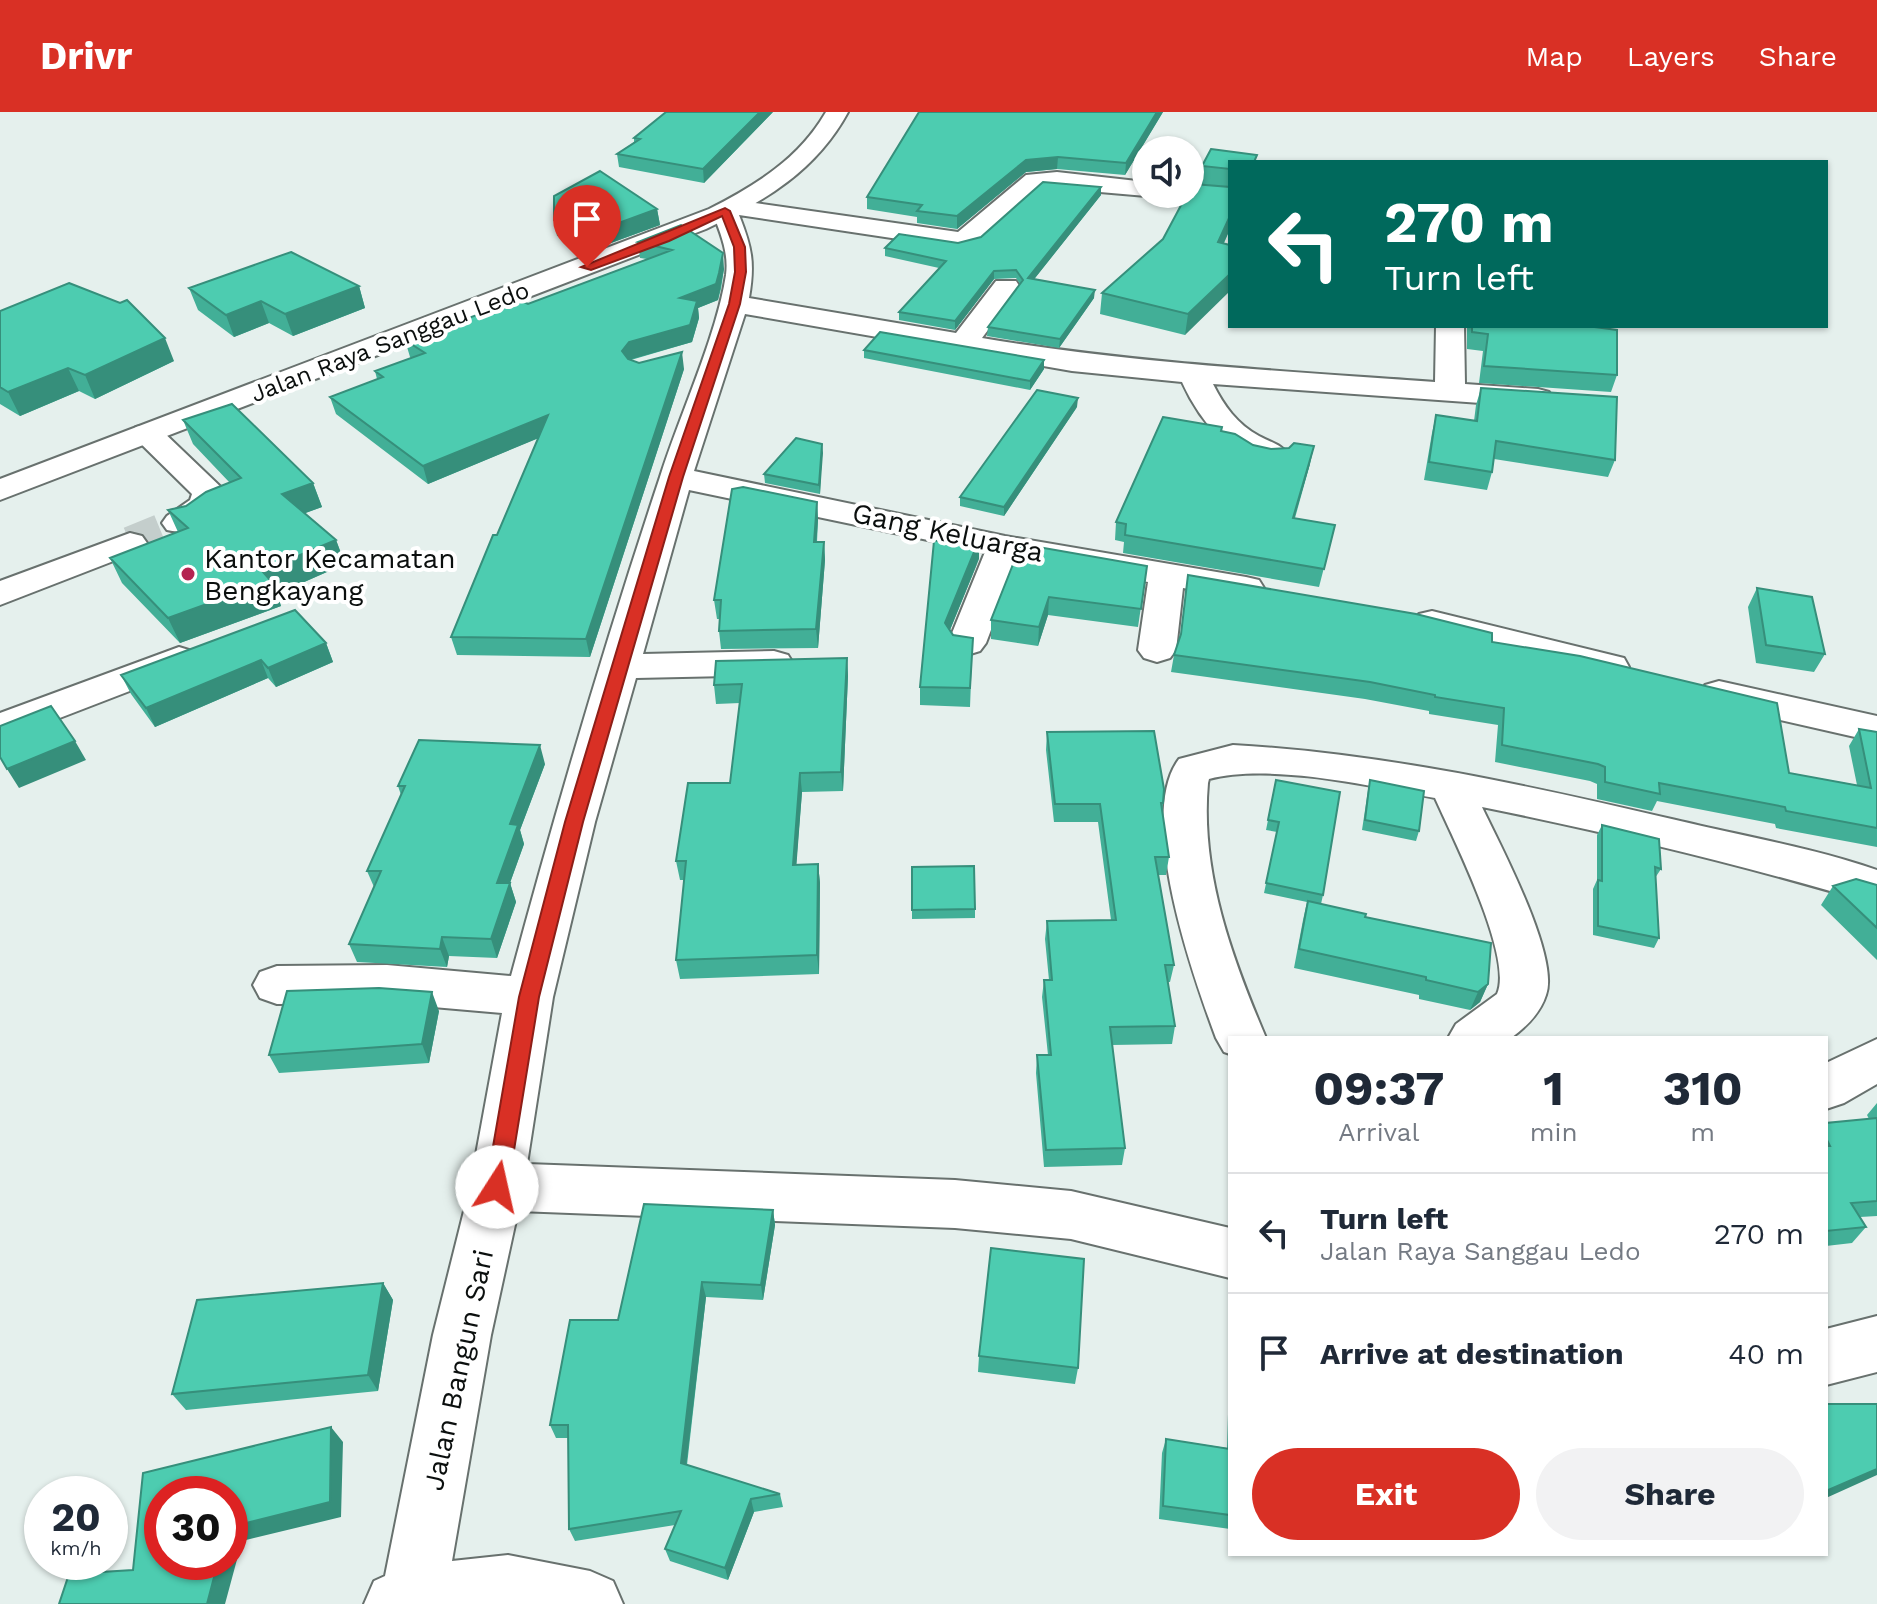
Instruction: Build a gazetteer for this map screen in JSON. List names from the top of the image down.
{
  "streets": {
    "main road": ["Jalan Raya Sanggau Ledo", "Gang Keluarga", "Jalan Bangun Sari"]
  },
  "crossings": [
    ["Jalan Raya Sanggau Ledo", "Jalan Bangun Sari"],
    ["Gang Keluarga", "Jalan Bangun Sari"]
  ],
  "places": ["Kantor Kecamatan Bengkayang"],
  "page": {
    "header": "Drivr",
    "nav": ["Map", "Layers", "Share"],
    "turn": ["270 m", "Turn left"],
    "eta": [
      "09:37",
      "Arrival",
      "1",
      "min",
      "310",
      "m"
    ],
    "list": [
      {
        "name": "Turn left",
        "note": "Jalan Raya Sanggau Ledo",
        "value": "270 m"
      },
      {
        "name": "Arrive at destination",
        "value": "40 m"
      }
    ],
    "buttons": ["Exit", "Share"],
    "speed": "20 km/h",
    "limit": "30"
  }
}
